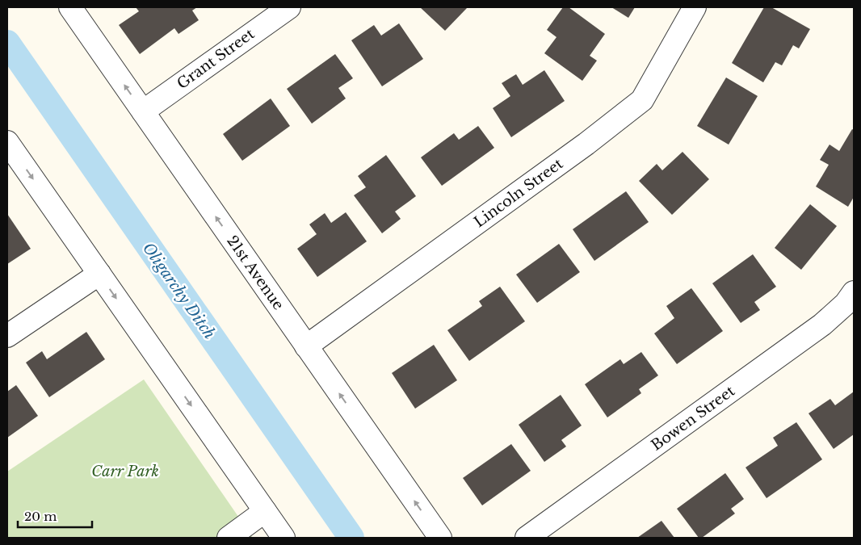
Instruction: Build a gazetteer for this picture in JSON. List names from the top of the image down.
{
  "streets": {
    "street": [
      "Grant Street",
      "Lincoln Street",
      "21st Avenue",
      "Bowen Street"
    ]
  },
  "crossings": [
    ["Grant Street", "21st Avenue"],
    ["Lincoln Street", "21st Avenue"]
  ],
  "water": ["Oligarchy Ditch"],
  "parks": ["Carr Park"],
  "scale_bar": "20 m"
}
